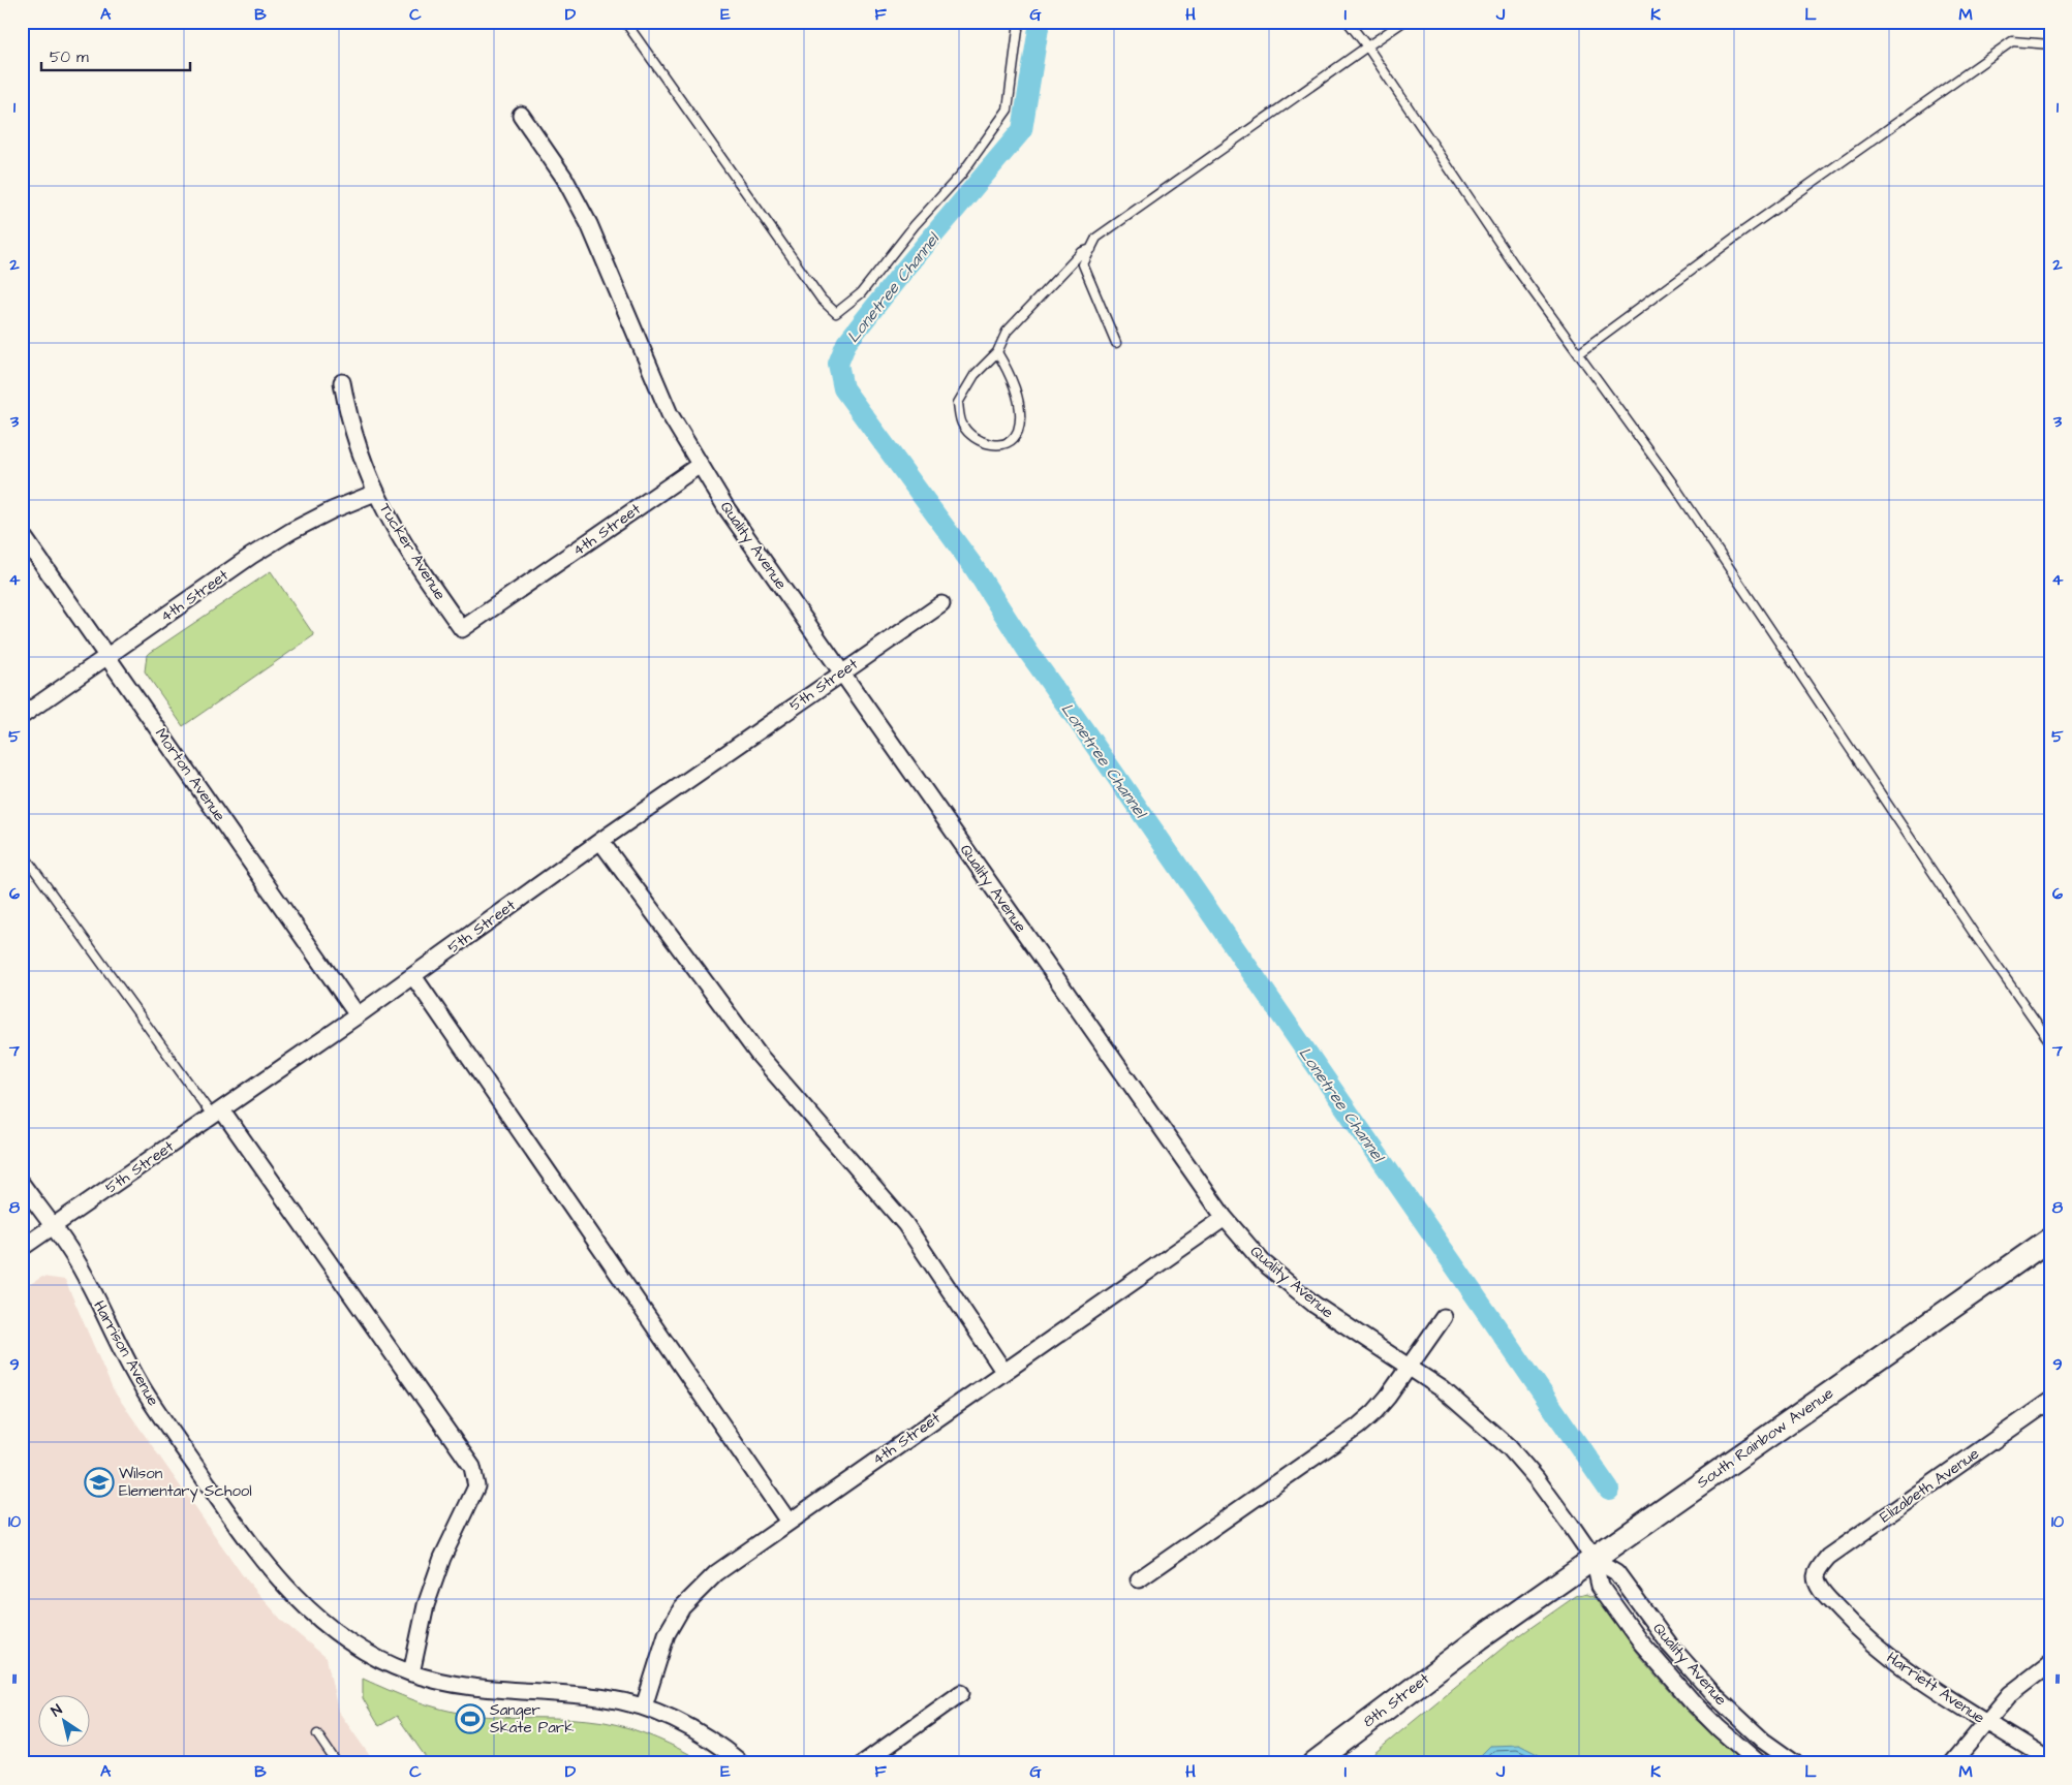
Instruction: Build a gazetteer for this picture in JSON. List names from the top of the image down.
{
  "streets": {
    "street": [
      "4th Street",
      "Quality Avenue",
      "Tucker Avenue",
      "5th Street",
      "Morton Avenue",
      "Harrison Avenue",
      "South Rainbow Avenue",
      "Elizabeth Avenue",
      "Harriett Avenue",
      "8th Street"
    ]
  },
  "crossings": [
    ["4th Street", "Quality Avenue"],
    ["4th Street", "Tucker Avenue"],
    ["4th Street", "Morton Avenue"],
    ["4th Street", "Harrison Avenue"],
    ["Quality Avenue", "5th Street"],
    ["Quality Avenue", "South Rainbow Avenue"],
    ["5th Street", "Morton Avenue"],
    ["5th Street", "Harrison Avenue"],
    ["South Rainbow Avenue", "8th Street"],
    ["Elizabeth Avenue", "Harriett Avenue"]
  ],
  "water": ["Lonetree Channel"],
  "places": {
    "school or university": ["Wilson Elementary School"],
    "sports": ["Sanger Skate Park"]
  },
  "scale_bar": "50 m",
  "north": "top left",
  "grid": {
    "columns": [
      "A",
      "B",
      "C",
      "D",
      "E",
      "F",
      "G",
      "H",
      "I",
      "J",
      "K",
      "L",
      "M"
    ],
    "rows": [
      "1",
      "2",
      "3",
      "4",
      "5",
      "6",
      "7",
      "8",
      "9",
      "10",
      "11"
    ]
  }
}
